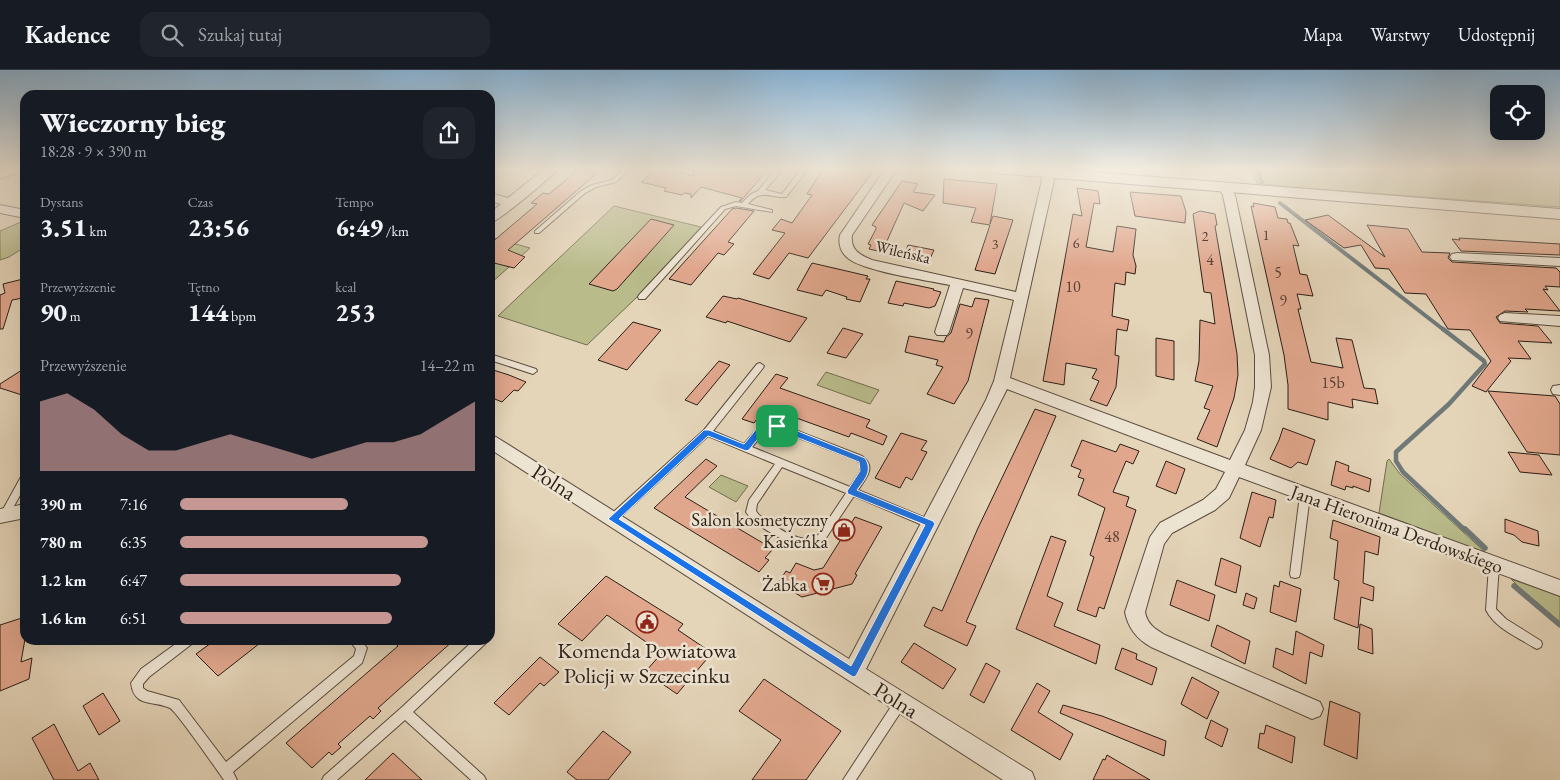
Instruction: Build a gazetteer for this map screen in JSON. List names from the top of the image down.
{
  "streets": {
    "street": ["Wileńska", "Polna", "Jana Hieronima Derdowskiego"]
  },
  "places": {
    "shop": ["Salon kosmetyczny Kasieńka"],
    "supermarket": ["Żabka"],
    "public building": ["Komenda Powiatowa Policji w Szczecinku"]
  },
  "house_numbers": [
    "1",
    "2",
    "6",
    "3",
    "4",
    "5",
    "10",
    "9",
    "9",
    "15b",
    "48"
  ],
  "page": {
    "header": "Kadence",
    "search": "Szukaj tutaj",
    "nav": ["Mapa", "Warstwy", "Udostępnij"],
    "heading": ["Wieczorny bieg", "18:28 · 9 × 390 m"],
    "stats": [
      ["Dystans", "3.51 km"],
      ["Czas", "23:56"],
      ["Tempo", "6:49 /km"],
      ["Przewyższenie", "90 m"],
      ["Tętno", "144 bpm"],
      ["kcal", "253"]
    ],
    "chart": ["Przewyższenie", "14–22 m"],
    "list": [
      {
        "name": "390 m",
        "note": "7:16"
      },
      {
        "name": "780 m",
        "note": "6:35"
      },
      {
        "name": "1.2 km",
        "note": "6:47"
      },
      {
        "name": "1.6 km",
        "note": "6:51"
      }
    ]
  }
}
